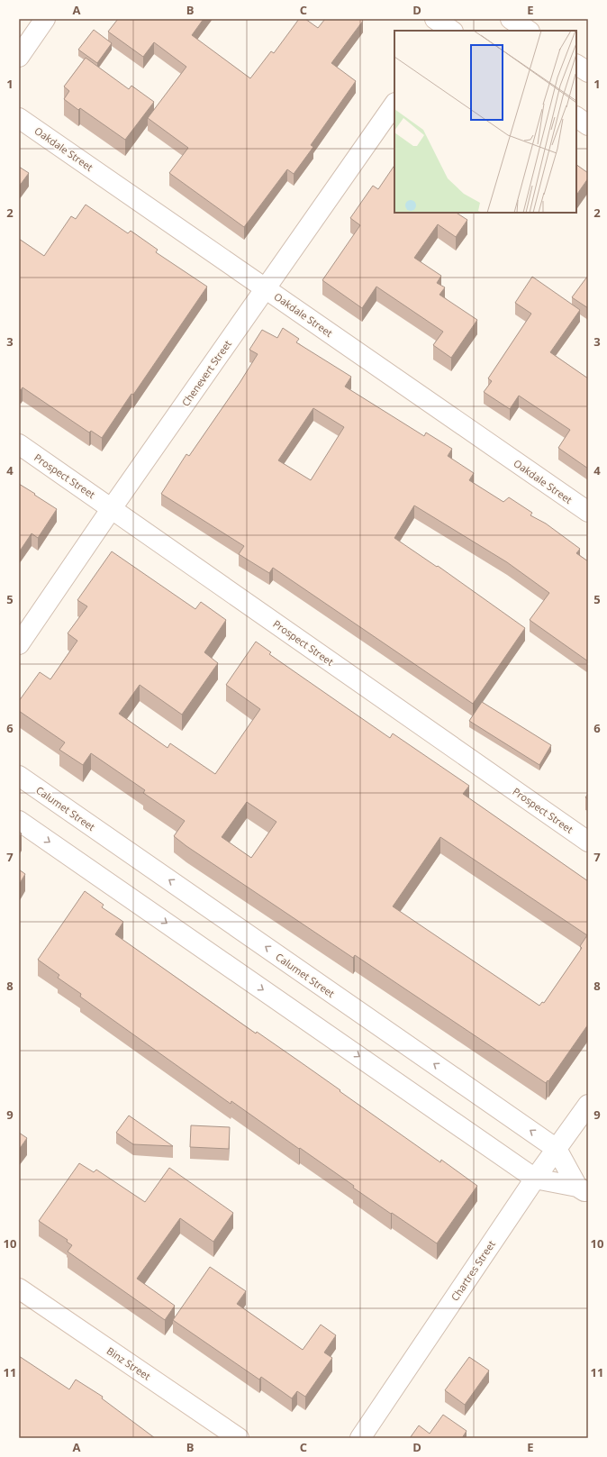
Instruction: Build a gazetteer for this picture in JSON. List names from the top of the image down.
{
  "streets": {
    "street": [
      "Oakdale Street",
      "Chenevert Street",
      "Prospect Street",
      "Calumet Street",
      "Chartres Street",
      "Binz Street"
    ]
  },
  "crossings": [
    ["Oakdale Street", "Chenevert Street"],
    ["Chenevert Street", "Prospect Street"],
    ["Calumet Street", "Chartres Street"]
  ],
  "grid": {
    "columns": [
      "A",
      "B",
      "C",
      "D",
      "E"
    ],
    "rows": [
      "1",
      "2",
      "3",
      "4",
      "5",
      "6",
      "7",
      "8",
      "9",
      "10",
      "11"
    ]
  }
}
